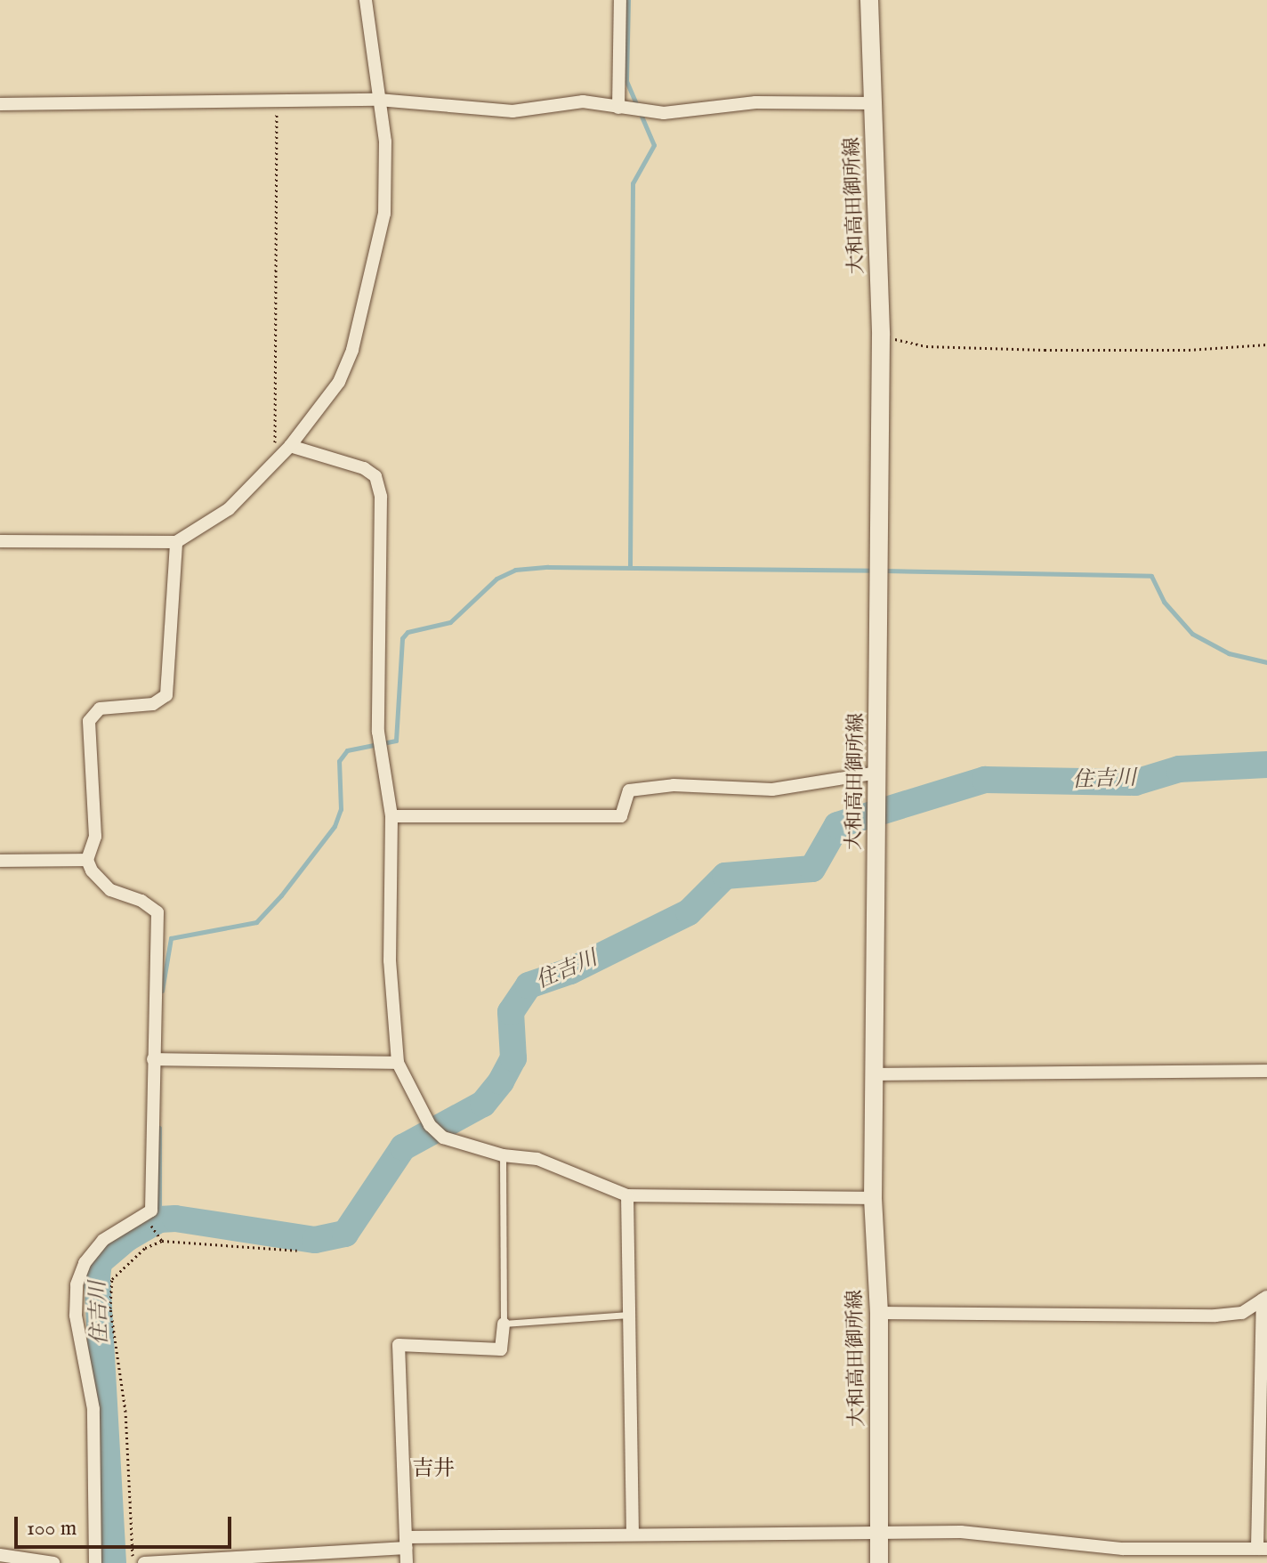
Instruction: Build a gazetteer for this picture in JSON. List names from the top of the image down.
{
  "streets": {
    "main road": ["大和高田御所線"]
  },
  "districts": ["吉井"],
  "water": ["住吉川"],
  "scale_bar": "100 m"
}
